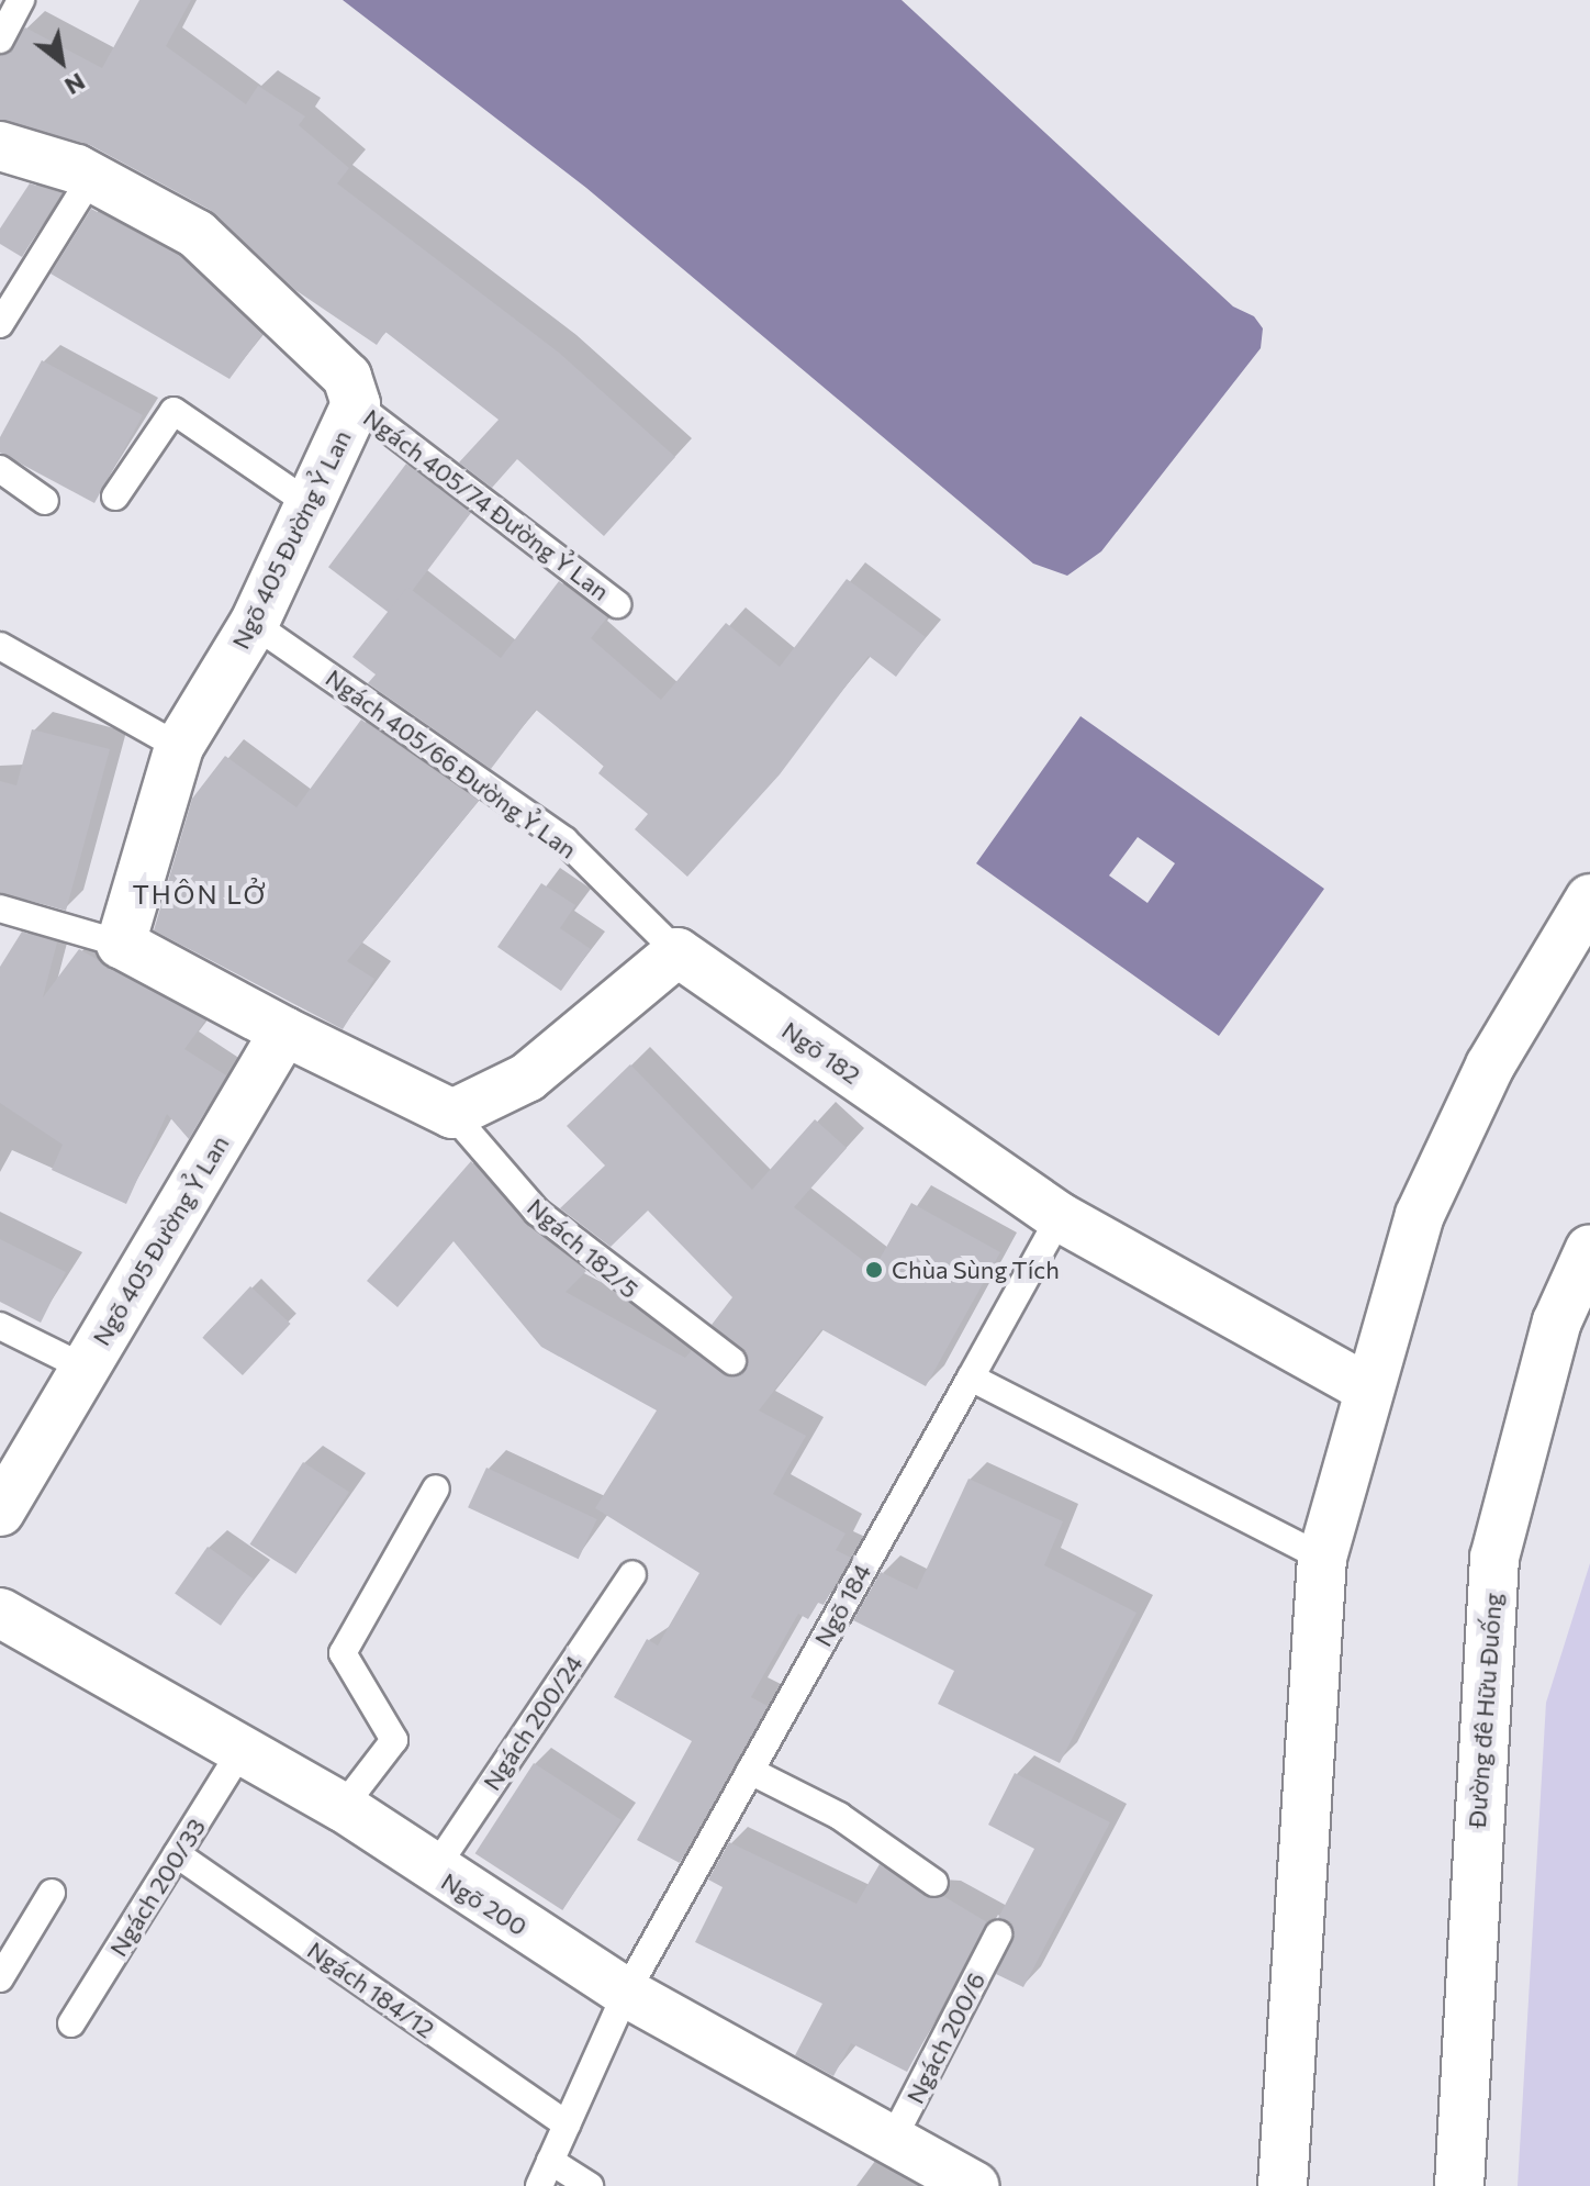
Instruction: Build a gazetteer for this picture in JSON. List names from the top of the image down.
{
  "streets": {
    "street": [
      "Ngõ 405 Đường Ỷ Lan",
      "Ngõ 182",
      "Đường đê Hữu Đuống",
      "Ngõ 200"
    ],
    "lane": [
      "Ngách 405/74 Đường Ỷ Lan",
      "Ngách 405/66 Đường Ỷ Lan",
      "Ngách 182/5",
      "Ngõ 184",
      "Ngách 200/24",
      "Ngách 200/33",
      "Ngách 184/12",
      "Ngách 200/6"
    ]
  },
  "crossings": [
    ["Ngách 405/74 Đường Ỷ Lan", "Ngõ 405 Đường Ỷ Lan"],
    ["Ngõ 405 Đường Ỷ Lan", "Ngách 405/66 Đường Ỷ Lan"],
    ["Ngách 405/66 Đường Ỷ Lan", "Ngõ 182"],
    ["Ngõ 182", "Ngõ 184"],
    ["Ngõ 184", "Ngõ 200"],
    ["Ngõ 184", "Ngách 184/12"],
    ["Ngách 200/24", "Ngõ 200"],
    ["Ngách 200/33", "Ngõ 200"],
    ["Ngách 200/33", "Ngách 184/12"],
    ["Ngõ 200", "Ngách 200/6"]
  ],
  "districts": ["THÔN LỞ"],
  "places": ["Chùa Sùng Tích"],
  "north": "bottom right"
}
